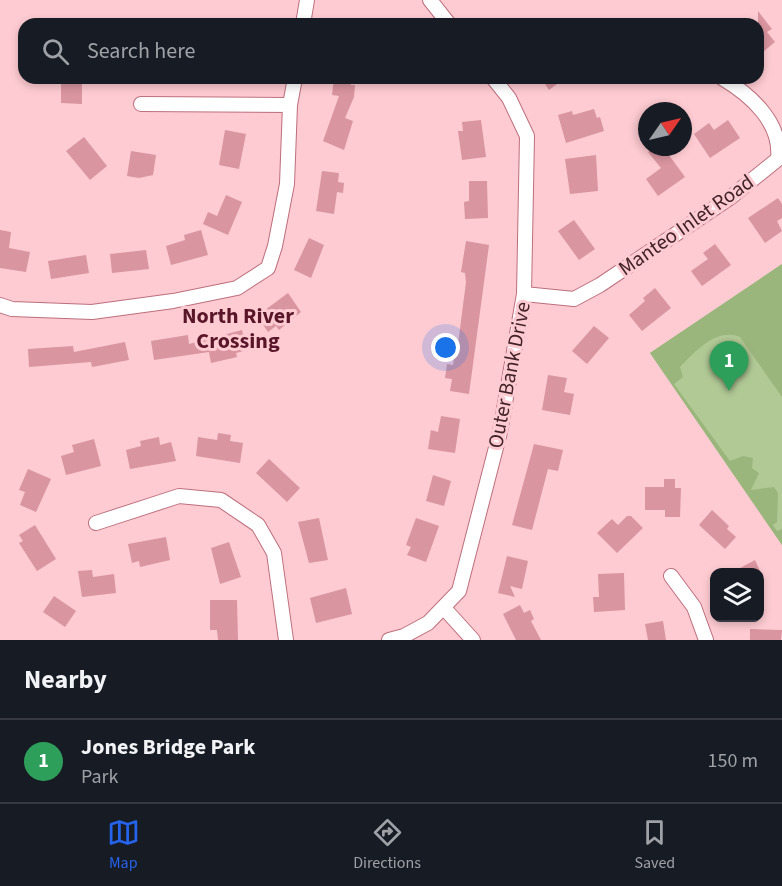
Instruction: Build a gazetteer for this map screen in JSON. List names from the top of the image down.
{
  "streets": {
    "street": ["Manteo Inlet Road", "Outer Bank Drive"]
  },
  "crossings": [
    ["Manteo Inlet Road", "Outer Bank Drive"]
  ],
  "districts": ["North River Crossing"],
  "north": "top right",
  "page": {
    "search": "Search here",
    "pins": "1",
    "heading": "Nearby",
    "list": [
      {
        "mark": "1",
        "name": "Jones Bridge Park",
        "note": "Park",
        "value": "150 m"
      }
    ],
    "nav": ["Map", "Directions", "Saved"]
  }
}
